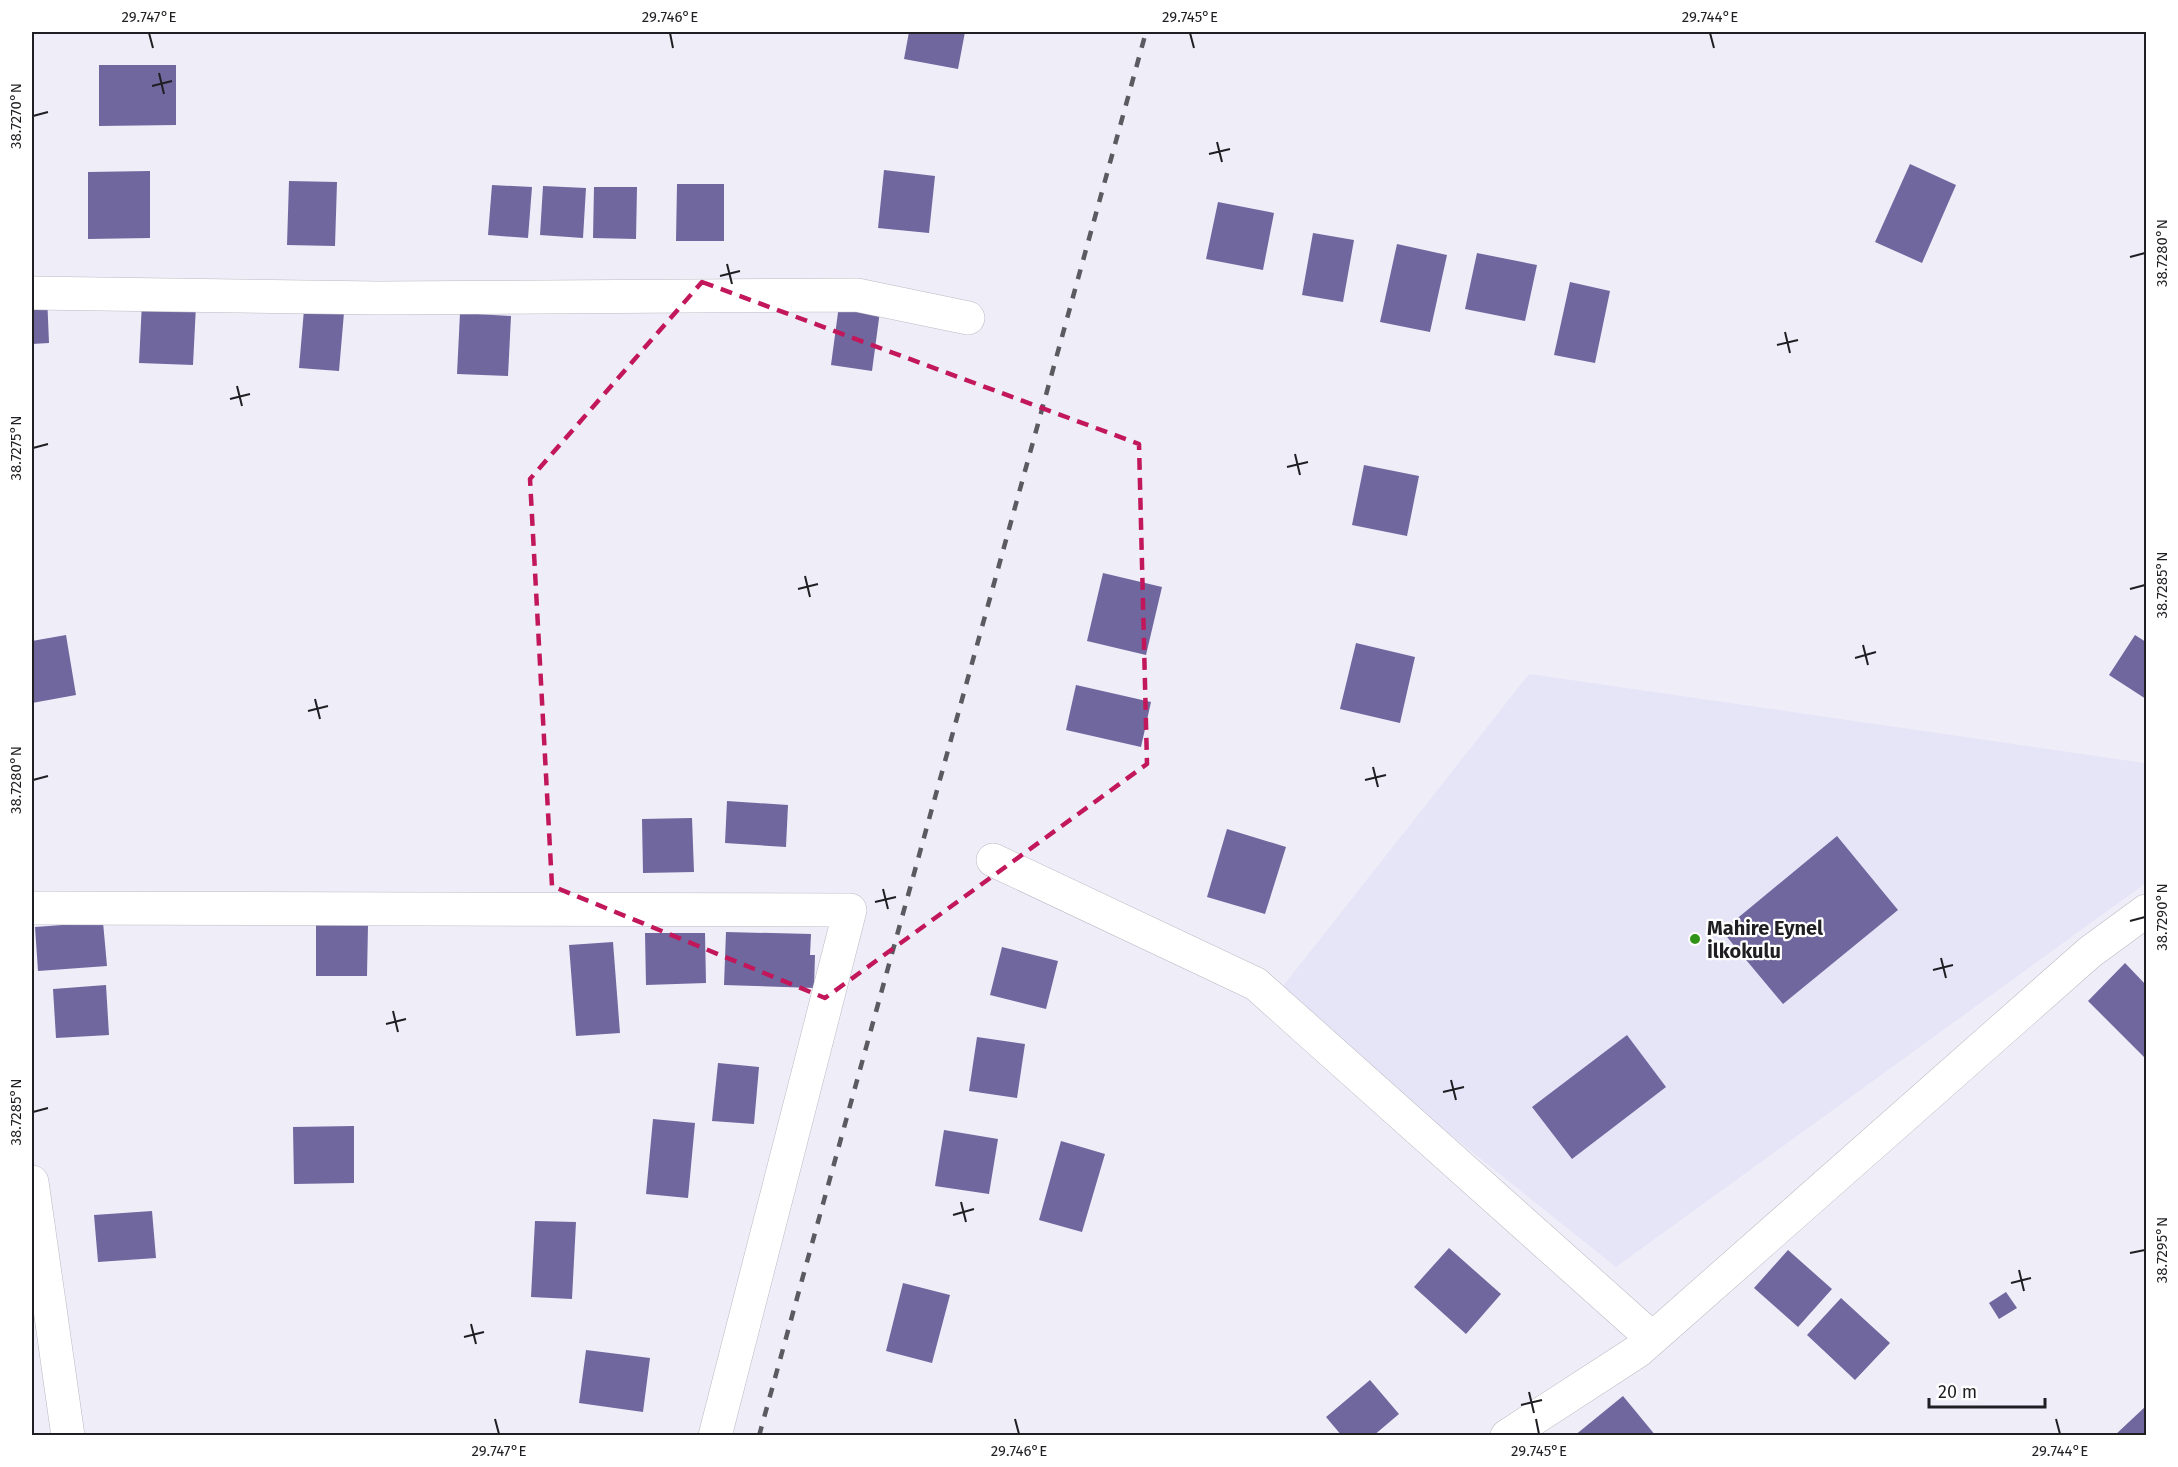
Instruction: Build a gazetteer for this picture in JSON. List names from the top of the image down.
{
  "places": ["Mahire Eynel İlkokulu"],
  "scale_bar": "20 m",
  "coordinates": [
    "29.747°E",
    "29.746°E",
    "29.745°E",
    "29.744°E",
    "38.7270°N",
    "38.7280°N",
    "38.7275°N",
    "38.7285°N",
    "38.7290°N",
    "38.7295°N"
  ]
}
